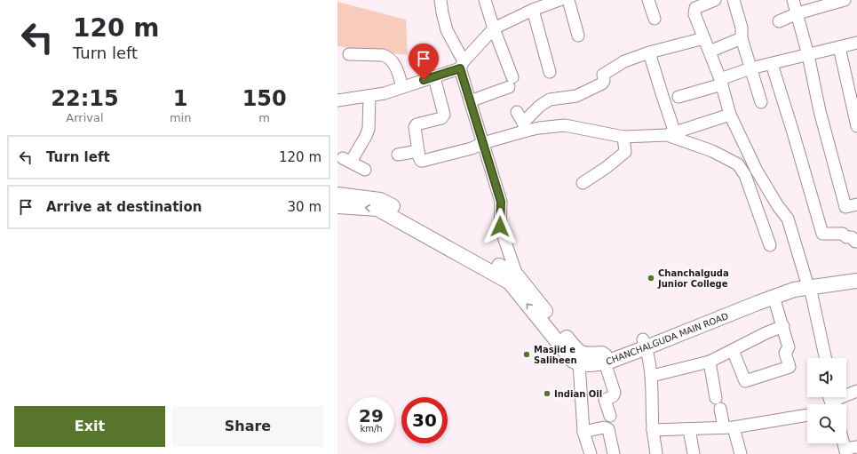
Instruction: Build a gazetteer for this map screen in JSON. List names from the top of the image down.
{
  "streets": {
    "main road": ["CHANCHALGUDA MAIN ROAD"]
  },
  "places": ["Chanchalguda Junior College", "Masjid e Saliheen", "Indian Oil"],
  "page": {
    "turn": ["120 m", "Turn left"],
    "eta": [
      "22:15",
      "Arrival",
      "1",
      "min",
      "150",
      "m"
    ],
    "list": [
      {
        "name": "Turn left",
        "value": "120 m"
      },
      {
        "name": "Arrive at destination",
        "value": "30 m"
      }
    ],
    "speed": "29 km/h",
    "limit": "30",
    "buttons": ["Exit", "Share"]
  }
}
